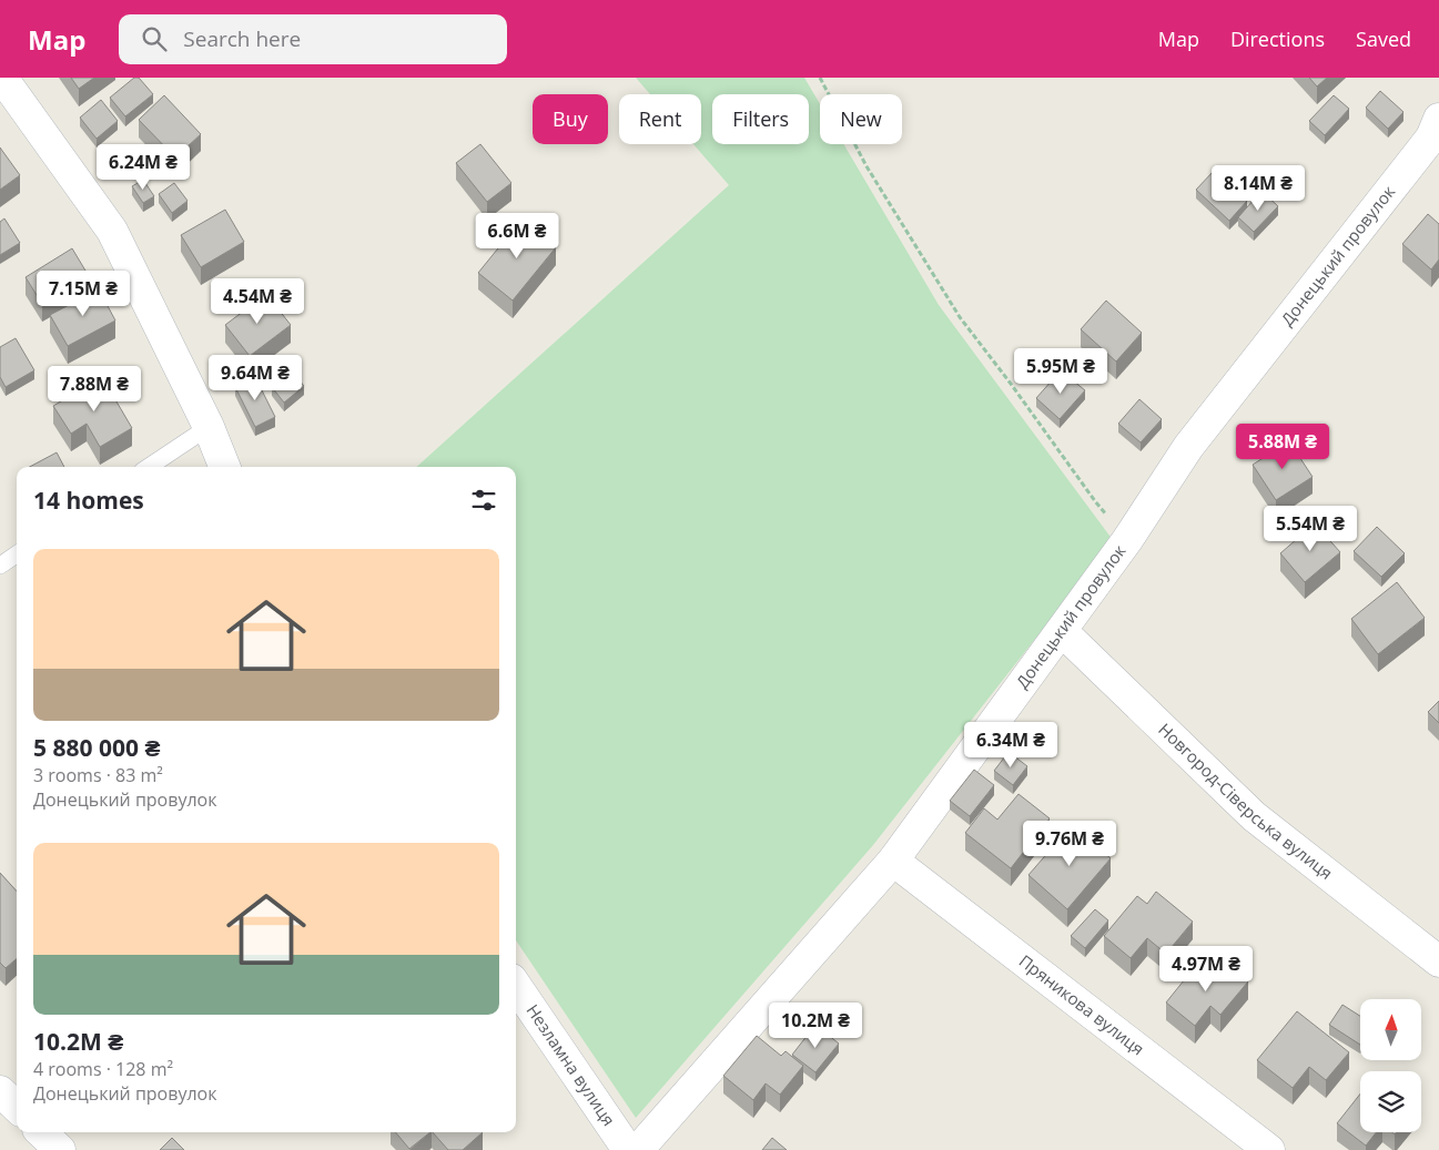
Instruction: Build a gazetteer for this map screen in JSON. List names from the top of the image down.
{
  "streets": {
    "street": [
      "Донецький провулок",
      "Новгород-Сіверська вулиця",
      "Пряникова вулиця",
      "Незламна вулиця"
    ]
  },
  "crossings": [
    ["Донецький провулок", "Новгород-Сіверська вулиця"],
    ["Донецький провулок", "Пряникова вулиця"]
  ],
  "north": "top",
  "page": {
    "header": "Map",
    "search": "Search here",
    "nav": ["Map", "Directions", "Saved"],
    "chip": [
      "Buy",
      "Rent",
      "Filters",
      "New"
    ],
    "price": [
      "6.24M ₴",
      "8.14M ₴",
      "6.6M ₴",
      "7.15M ₴",
      "4.54M ₴",
      "5.95M ₴",
      "9.64M ₴",
      "7.88M ₴",
      "5.88M ₴",
      "5.54M ₴",
      "6.34M ₴",
      "9.76M ₴",
      "4.97M ₴",
      "10.2M ₴"
    ],
    "heading": "14 homes",
    "list": [
      {
        "name": "5 880 000 ₴",
        "note": "3 rooms · 83 m² · Донецький провулок"
      },
      {
        "name": "10.2M ₴",
        "note": "4 rooms · 128 m² · Донецький провулок"
      }
    ]
  }
}
